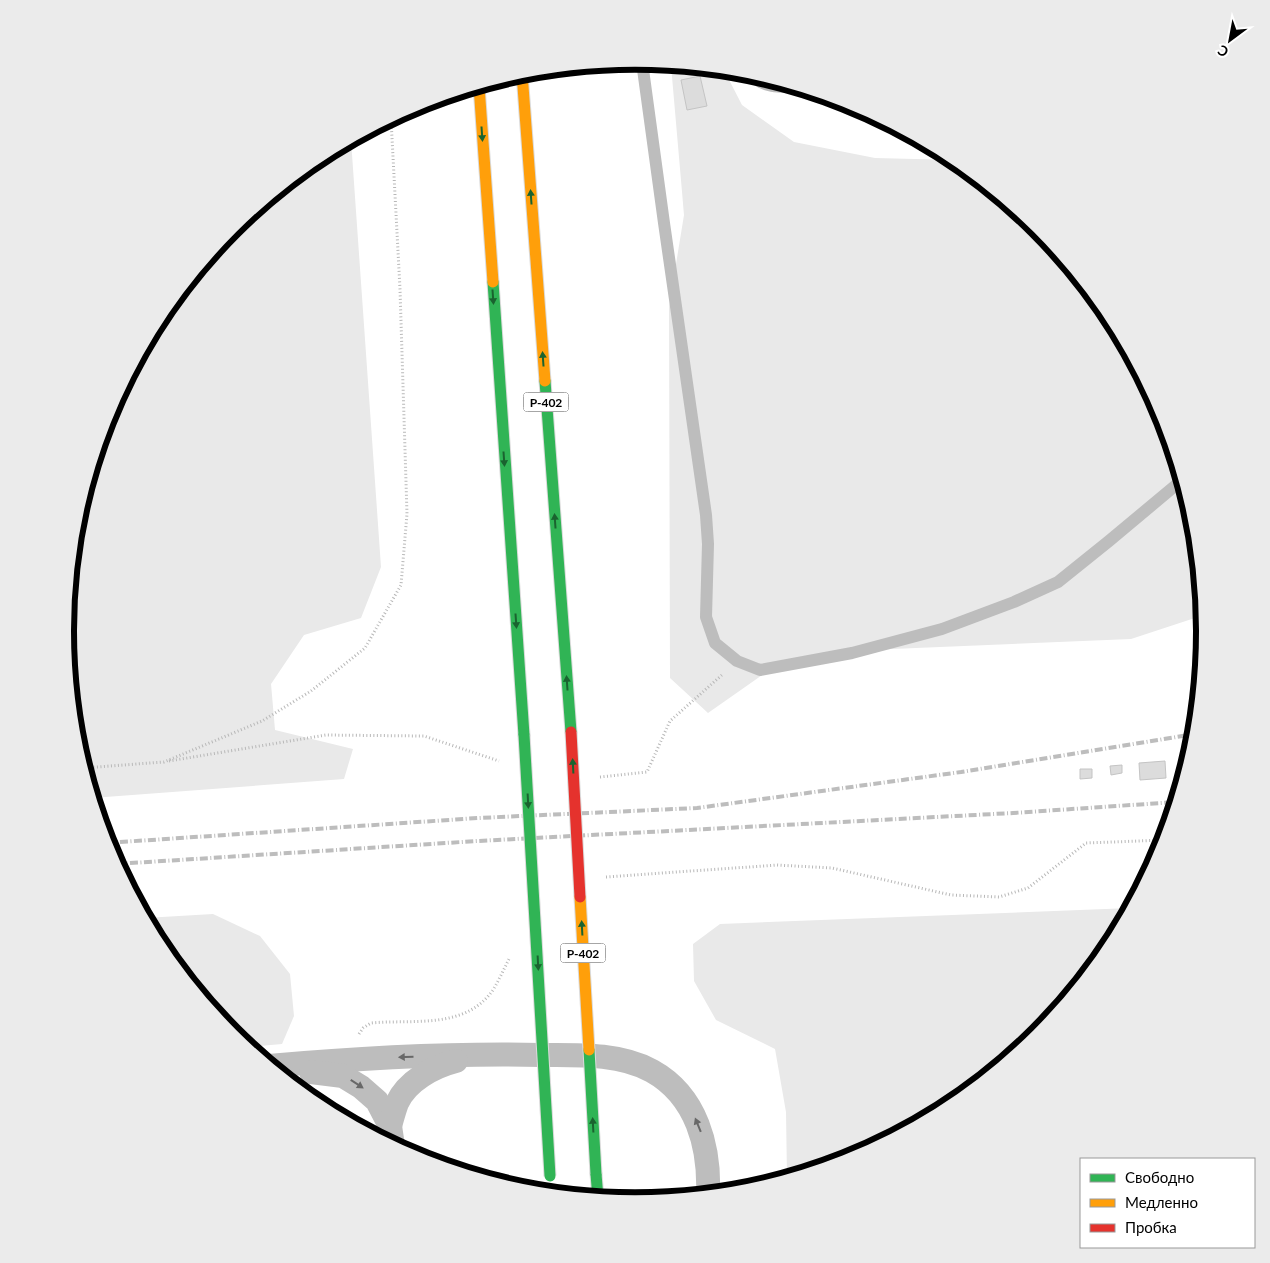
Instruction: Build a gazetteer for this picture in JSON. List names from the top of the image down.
{
  "streets": {
    "main road": ["Р-402"]
  },
  "legend": ["Свободно", "Медленно", "Пробка"],
  "north": "bottom left"
}
